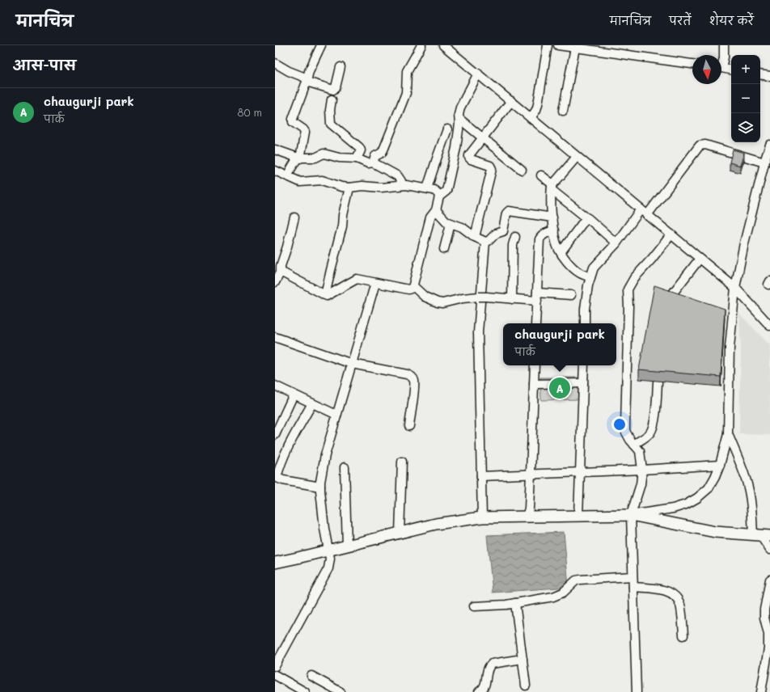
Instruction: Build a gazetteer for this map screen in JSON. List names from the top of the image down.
{
  "north": "bottom",
  "page": {
    "header": "मानचित्र",
    "nav": ["मानचित्र", "परतें", "शेयर करें"],
    "heading": "आस-पास",
    "map_buttons": ["+", "−"],
    "list": [
      {
        "mark": "A",
        "name": "chaugurji park",
        "note": "पार्क",
        "value": "80 m"
      }
    ],
    "popup": ["chaugurji park", "पार्क"],
    "pins": "A"
  }
}
